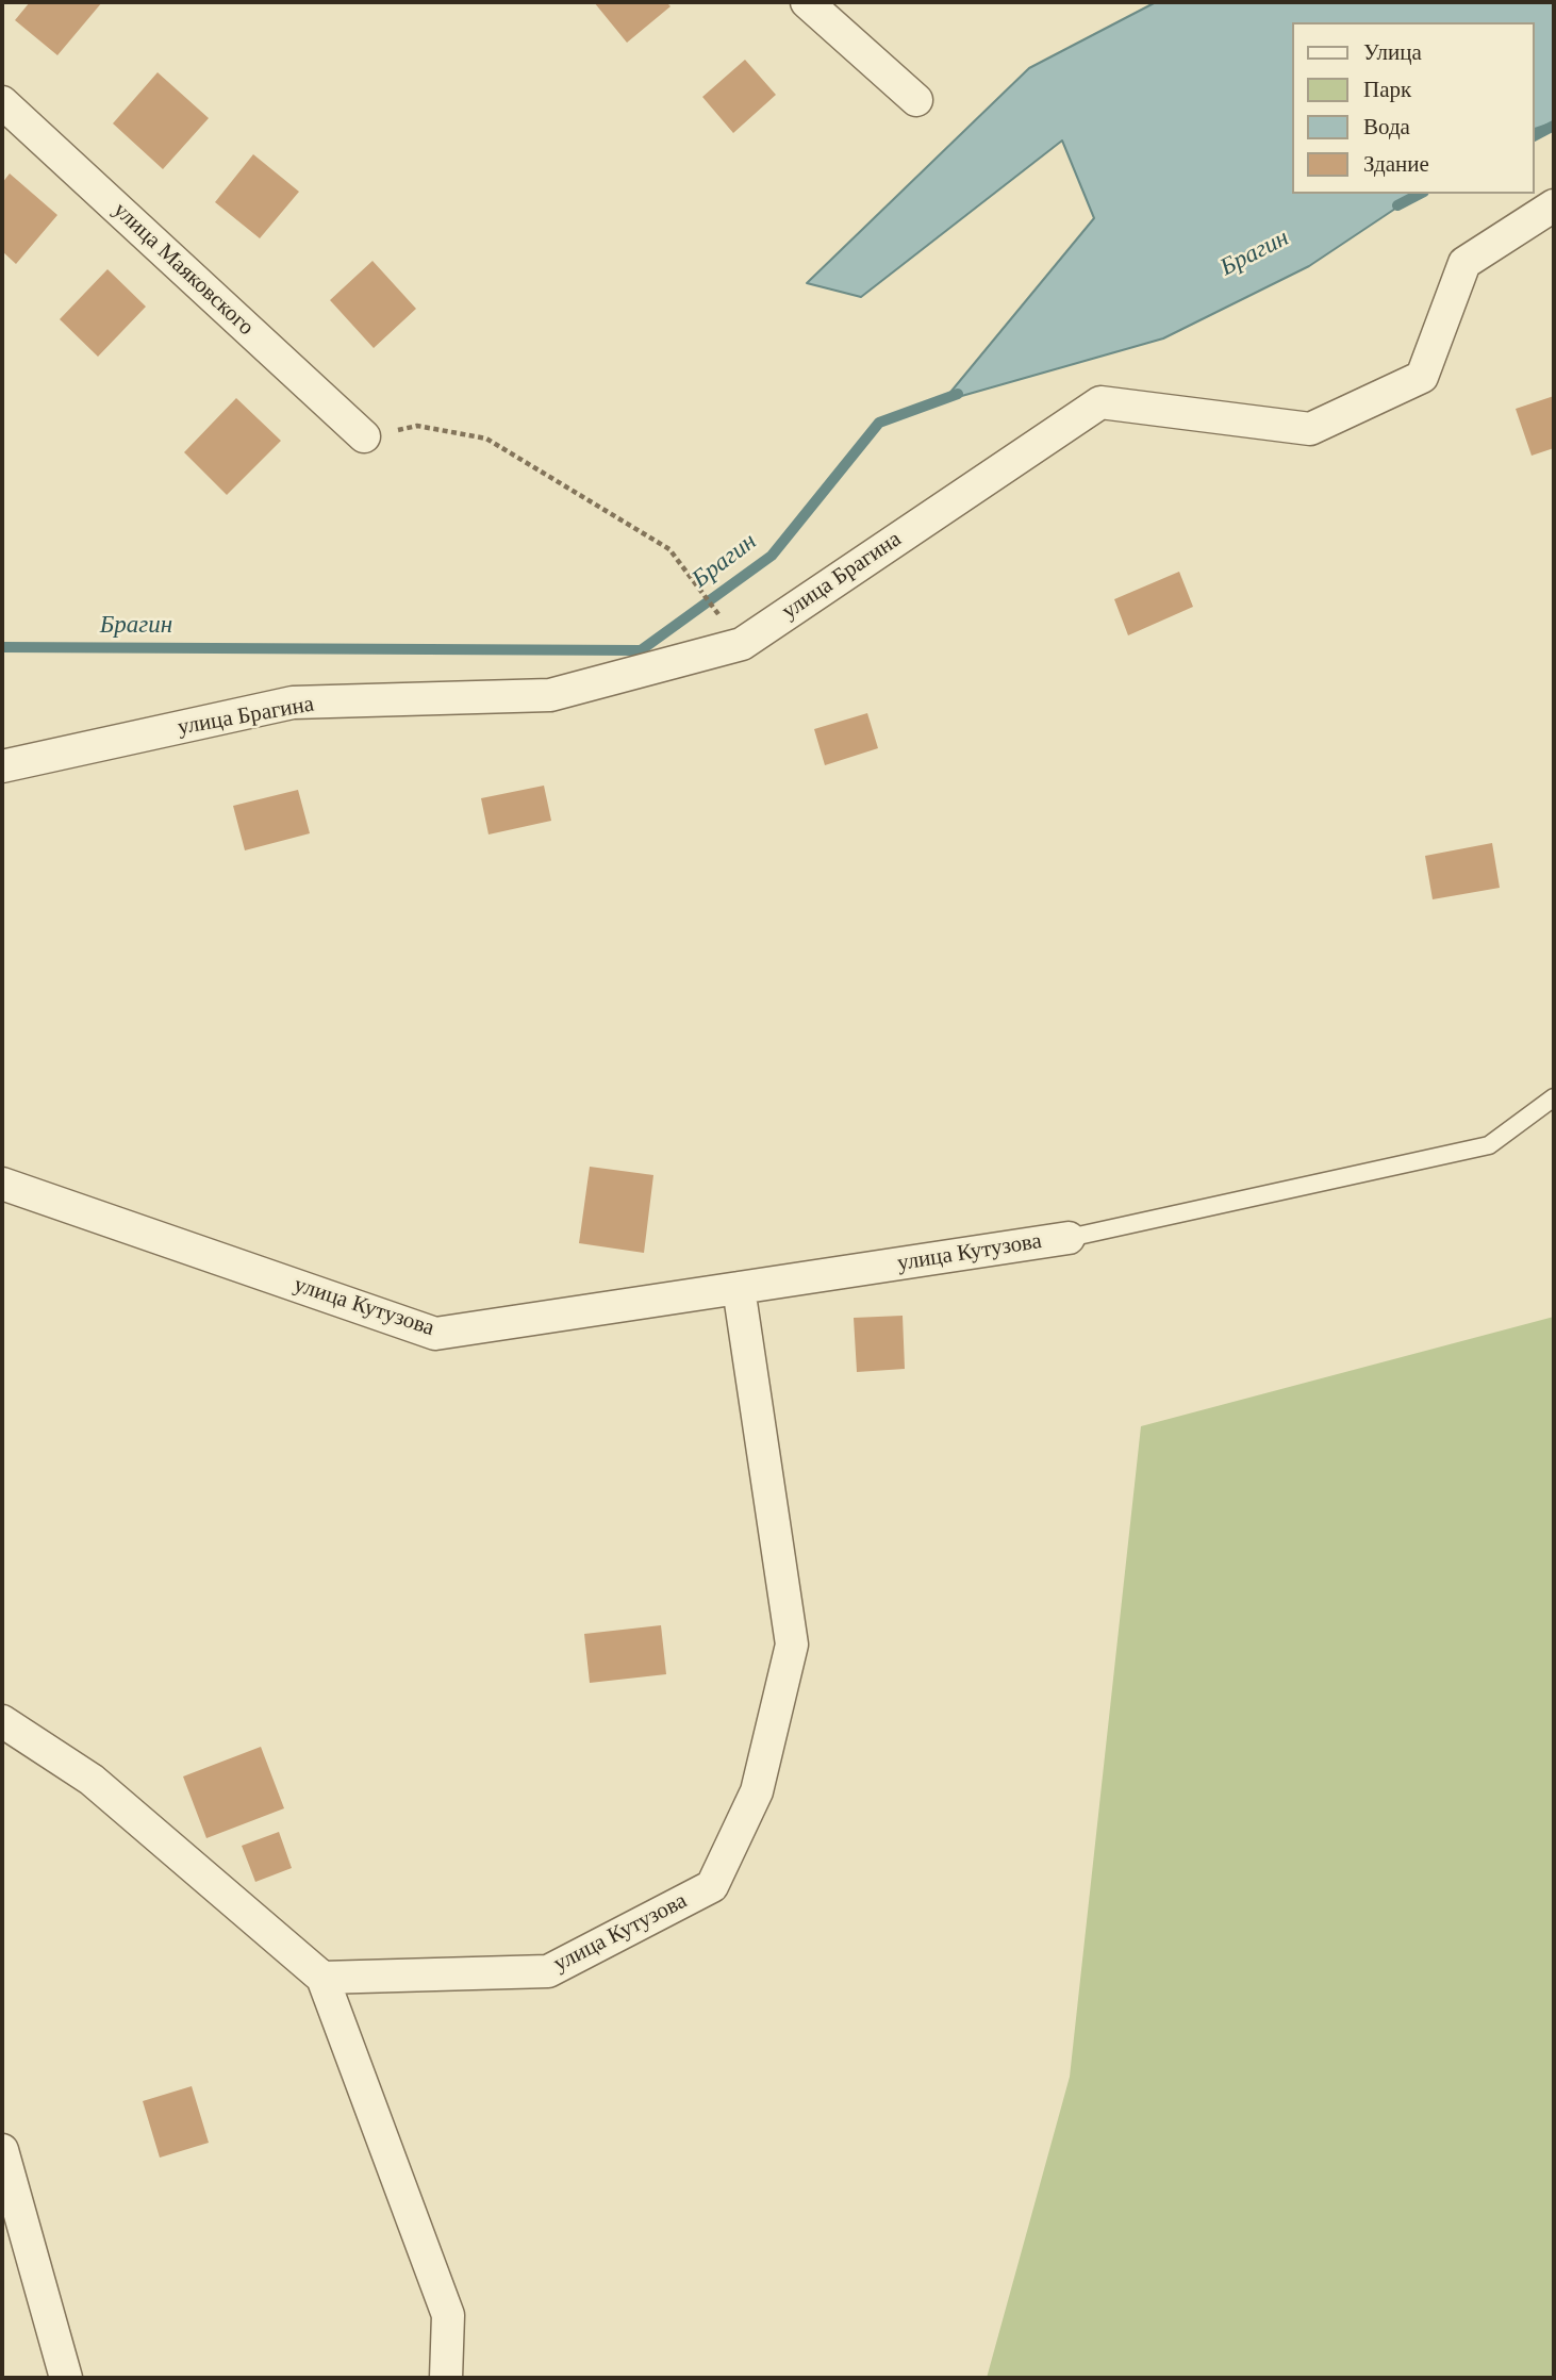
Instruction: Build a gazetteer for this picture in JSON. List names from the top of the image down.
{
  "streets": {
    "street": ["улица Маяковского", "улица Брагина", "улица Кутузова"]
  },
  "water": ["Брагин"],
  "legend": [
    "Улица",
    "Парк",
    "Вода",
    "Здание"
  ]
}
